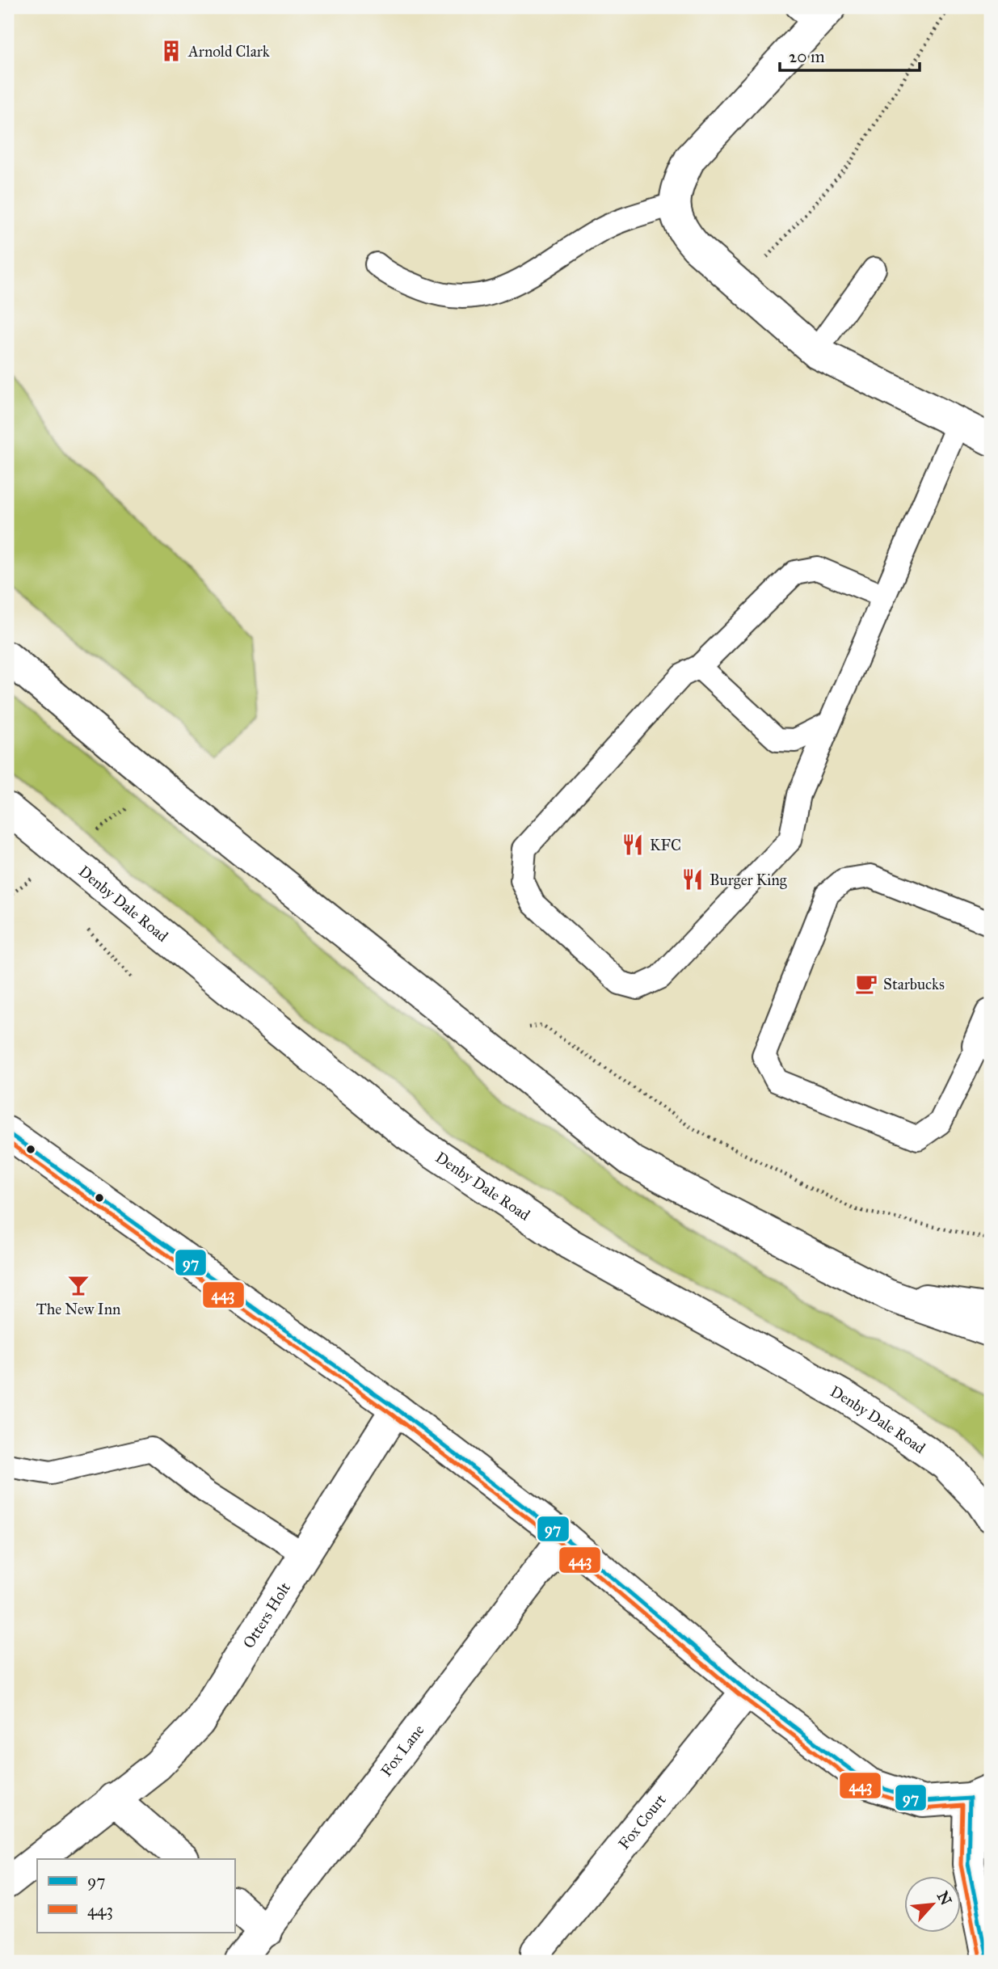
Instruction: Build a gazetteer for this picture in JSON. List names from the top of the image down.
{
  "streets": {
    "street": [
      "Denby Dale Road",
      "Otters Holt",
      "Fox Lane",
      "Fox Court"
    ]
  },
  "places": {
    "building": ["Arnold Clark"],
    "restaurant": ["KFC", "Burger King"],
    "cafe": ["Starbucks"],
    "bar": ["The New Inn"]
  },
  "lines": ["transit line 97", "transit line 443"],
  "legend": ["97", "443"],
  "scale_bar": "20 m",
  "north": "top right"
}
